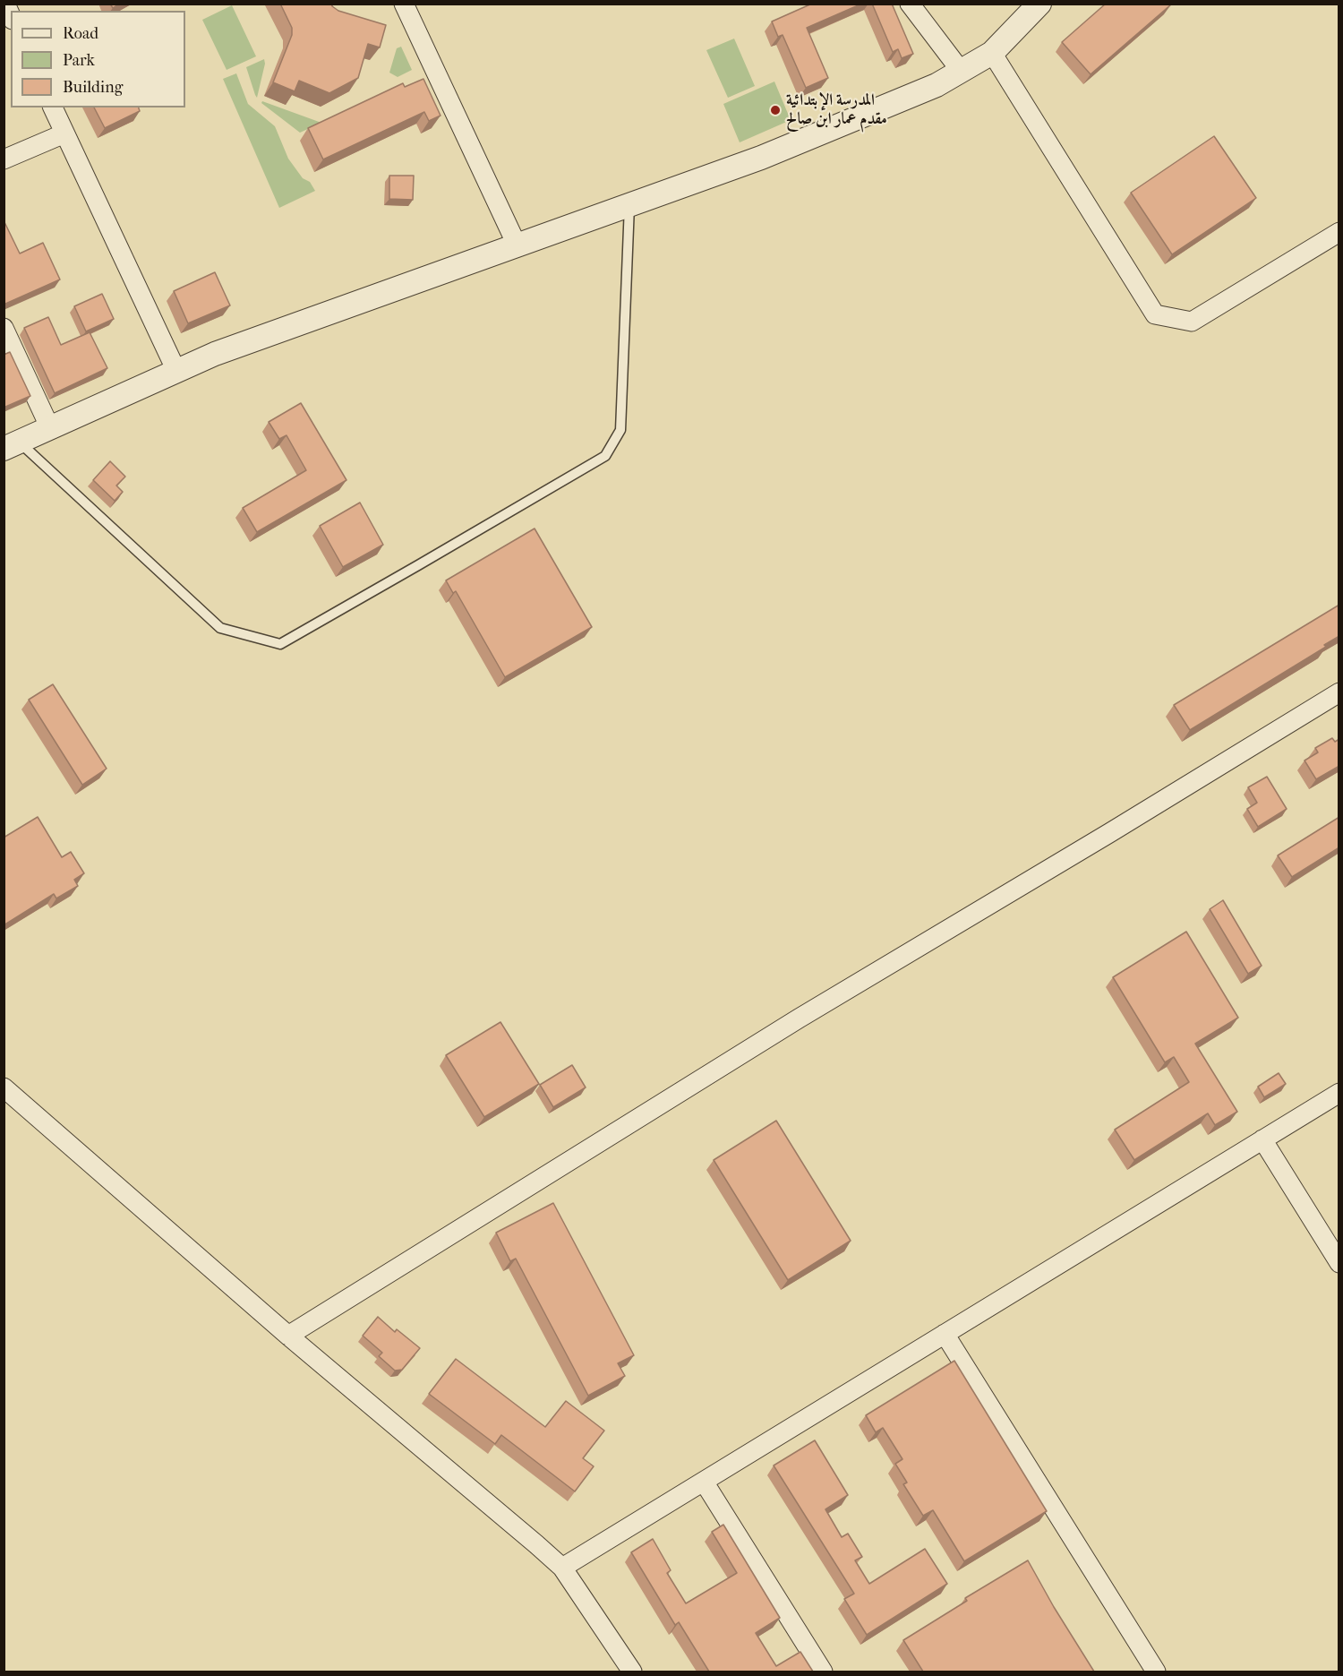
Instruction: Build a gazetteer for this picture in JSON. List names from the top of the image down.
{
  "places": ["المدرسة الإبتدائية مقدم عمار ابن صالح"],
  "legend": ["Road", "Park", "Building"]
}
